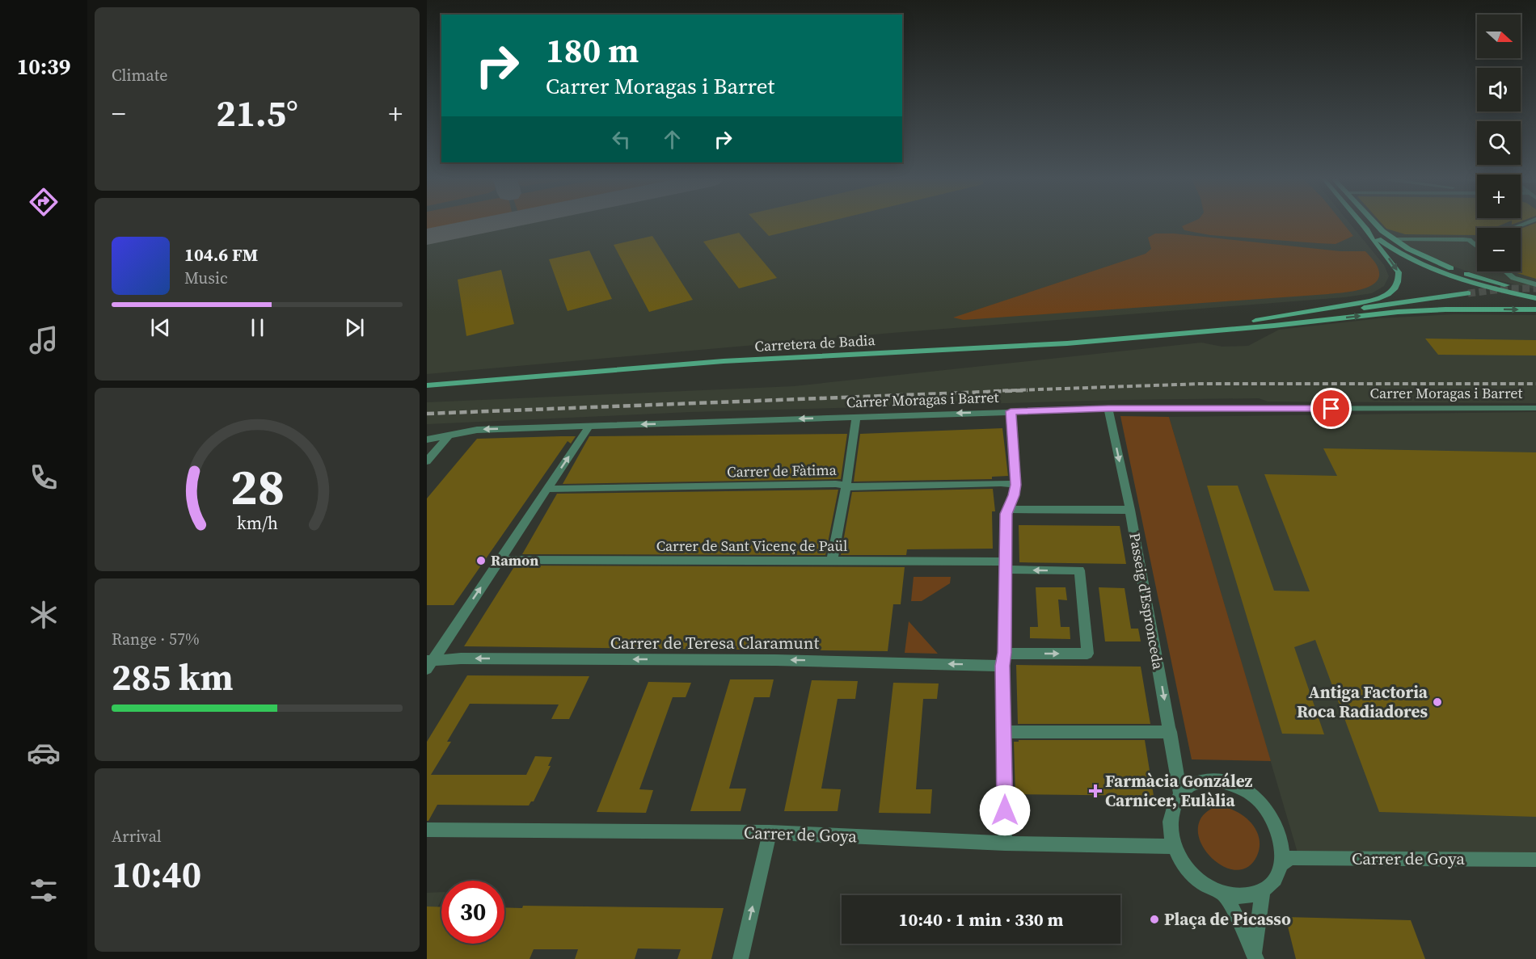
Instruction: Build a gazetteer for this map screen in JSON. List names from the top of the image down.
{
  "streets": {
    "street": [
      "Carretera de Badia",
      "Carrer Moragas i Barret",
      "Carrer de Fàtima",
      "Carrer de Sant Vicenç de Paül",
      "Passeig d'Espronceda",
      "Carrer de Teresa Claramunt",
      "Carrer de Goya"
    ]
  },
  "crossings": [
    ["Carrer Moragas i Barret", "Passeig d'Espronceda"],
    ["Carrer de Sant Vicenç de Paül", "Carrer de Teresa Claramunt"],
    ["Passeig d'Espronceda", "Carrer de Goya"]
  ],
  "one_way": ["Carrer Moragas i Barret", "Passeig d'Espronceda", "Carrer de Teresa Claramunt"],
  "places": {
    "other": ["Ramon", "Antiga Factoria Roca Radiadores", "Plaça de Picasso"],
    "health": ["Farmàcia González Carnicer, Eulàlia"]
  },
  "north": "right",
  "page": {
    "tabs": "10:39",
    "tile": [
      "Climate",
      ["Range · 57%", "285 km"],
      ["Arrival", "10:40"]
    ],
    "map_buttons": ["+", "−"],
    "turn": ["180 m", "Carrer Moragas i Barret"],
    "heat": ["−", "21.5°", "+"],
    "song": ["104.6 FM", "Music"],
    "limit": "30",
    "trip": "10:40 · 1 min · 330 m",
    "gauge": ["28", "km/h"]
  }
}
